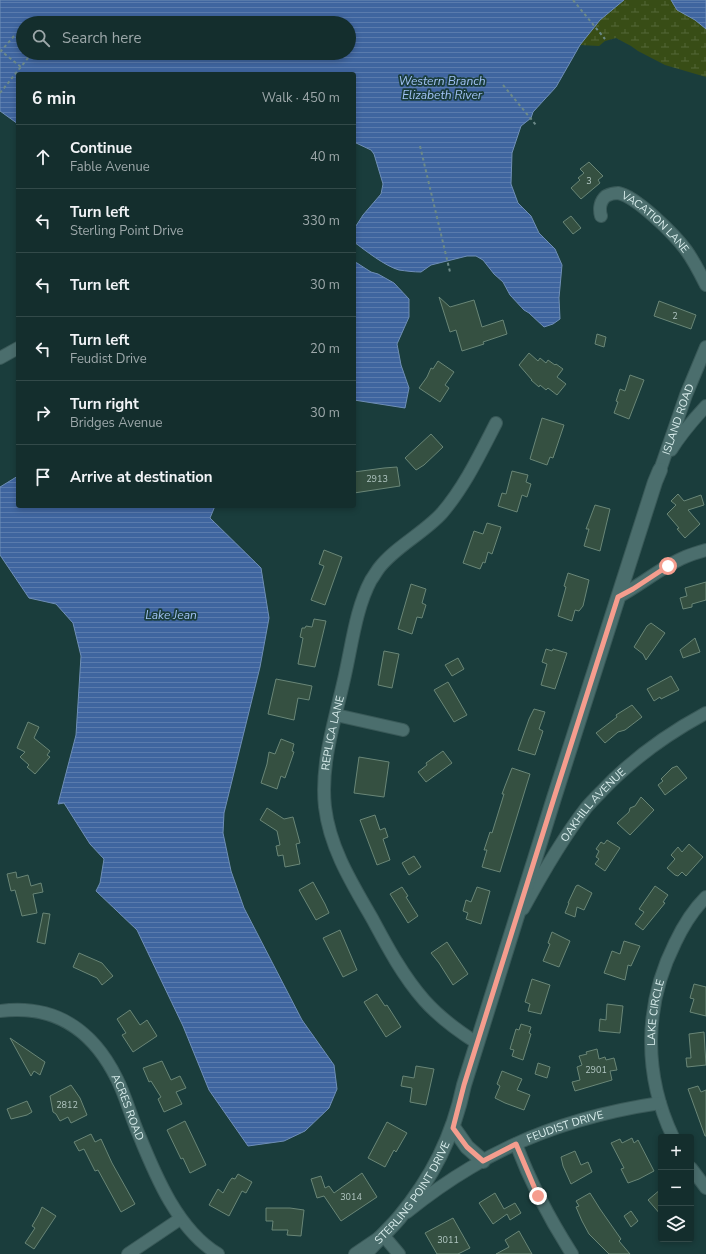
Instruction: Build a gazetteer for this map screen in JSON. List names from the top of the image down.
{
  "streets": {
    "street": [
      "VACATION LANE",
      "ISLAND ROAD",
      "REPLICA LANE",
      "OAKHILL AVENUE",
      "LAKE CIRCLE",
      "ACRES ROAD",
      "FEUDIST DRIVE",
      "STERLING POINT DRIVE"
    ]
  },
  "crossings": [
    ["ISLAND ROAD", "STERLING POINT DRIVE"],
    ["REPLICA LANE", "STERLING POINT DRIVE"],
    ["OAKHILL AVENUE", "STERLING POINT DRIVE"],
    ["LAKE CIRCLE", "FEUDIST DRIVE"],
    ["FEUDIST DRIVE", "STERLING POINT DRIVE"]
  ],
  "water": ["Western Branch Elizabeth River", "Lake Jean"],
  "house_numbers": [
    "3",
    "2",
    "2913",
    "2901",
    "2812",
    "3014",
    "3011"
  ],
  "page": {
    "search": "Search here",
    "heading": ["6 min", "Walk · 450 m"],
    "list": [
      ["Continue", "Fable Avenue", "40 m"],
      ["Turn left", "Sterling Point Drive", "330 m"],
      ["Turn left", "30 m"],
      ["Turn left", "Feudist Drive", "20 m"],
      ["Turn right", "Bridges Avenue", "30 m"],
      "Arrive at destination"
    ],
    "map_buttons": ["+", "−"]
  }
}
